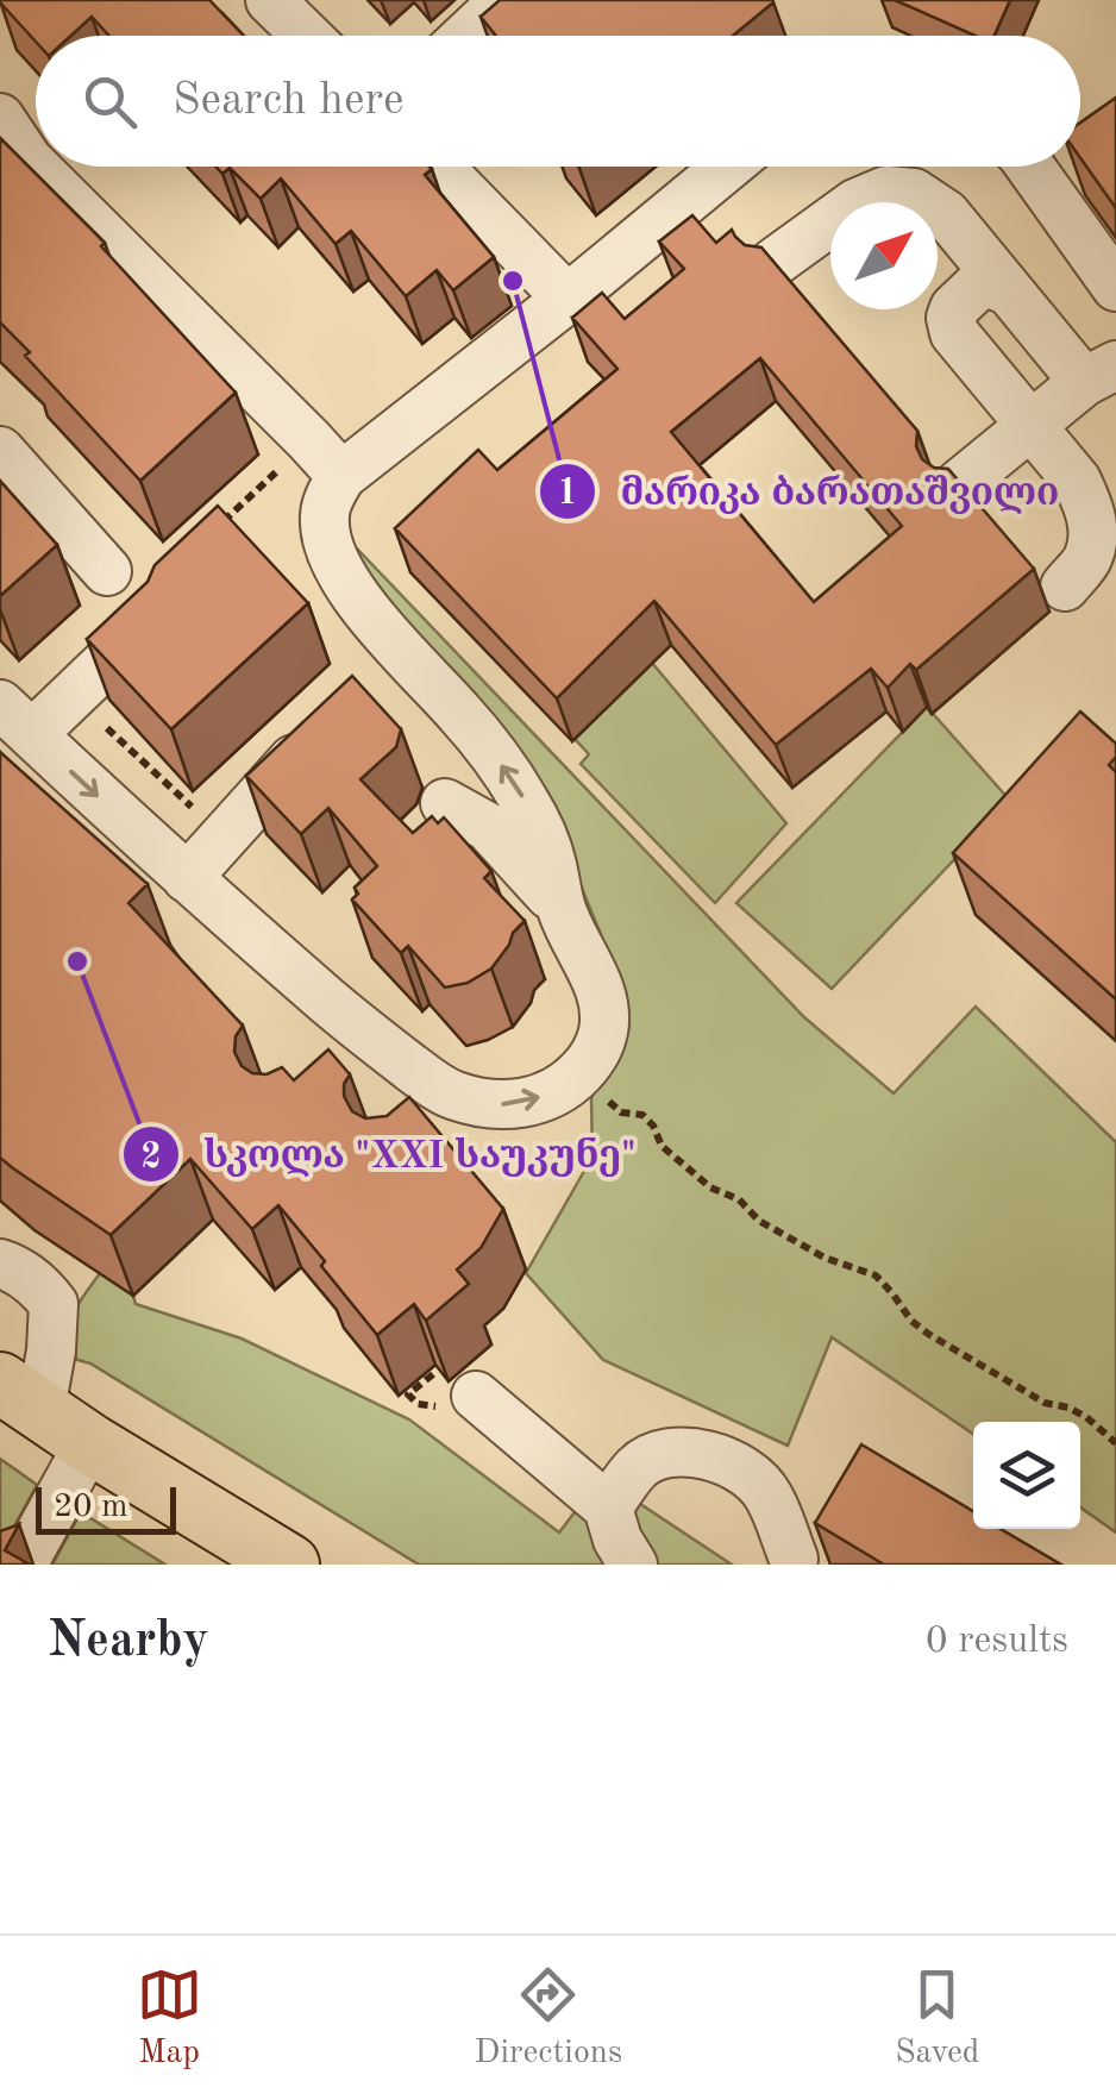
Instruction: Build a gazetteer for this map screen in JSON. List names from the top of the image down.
{
  "places": ["მარიკა ბარათაშვილი", "სკოლა \"XXI საუკუნე\""],
  "scale_bar": "20 m",
  "north": "top right",
  "page": {
    "search": "Search here",
    "scale": "20 m",
    "heading": ["Nearby", "0 results"],
    "nav": ["Map", "Directions", "Saved"]
  }
}
